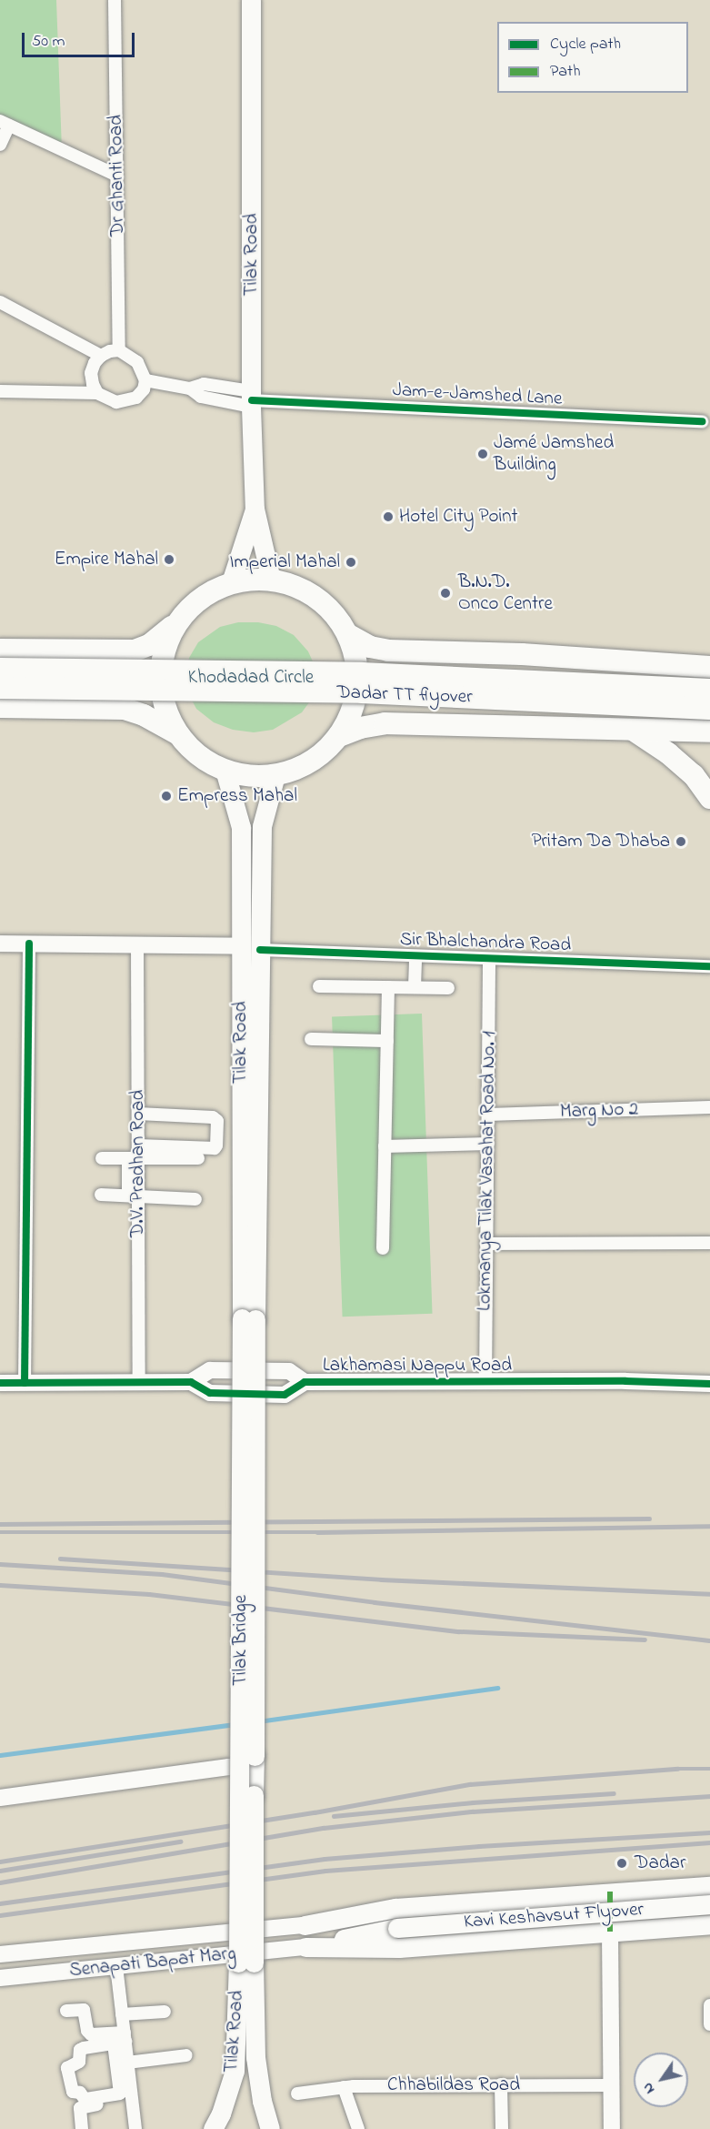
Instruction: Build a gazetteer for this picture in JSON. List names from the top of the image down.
{
  "streets": {
    "highway": ["Dadar TT flyover"],
    "main road": ["Tilak Road", "Tilak Bridge", "Kavi Keshavsut Flyover"],
    "street": [
      "Dr Ghanti Road",
      "Jam-e-Jamshed Lane",
      "Sir Bhalchandra Road",
      "Marg No 2",
      "D.V. Pradhan Road",
      "Lokmanya Tilak Vasahat Road No. 1",
      "Lakhamasi Nappu Road",
      "Senapati Bapat Marg",
      "Chhabildas Road"
    ]
  },
  "crossings": [
    ["Dr Ghanti Road", "Jam-e-Jamshed Lane"],
    ["Tilak Road", "Jam-e-Jamshed Lane"],
    ["Tilak Road", "Sir Bhalchandra Road"],
    ["Tilak Road", "Tilak Bridge"],
    ["Sir Bhalchandra Road", "Lokmanya Tilak Vasahat Road No. 1"],
    ["Marg No 2", "Lokmanya Tilak Vasahat Road No. 1"],
    ["D.V. Pradhan Road", "Lakhamasi Nappu Road"],
    ["Lokmanya Tilak Vasahat Road No. 1", "Lakhamasi Nappu Road"],
    ["Kavi Keshavsut Flyover", "Senapati Bapat Marg"]
  ],
  "parks": ["Khodadad Circle"],
  "places": [
    "Jamé Jamshed Building",
    "Hotel City Point",
    "Empire Mahal",
    "Imperial Mahal",
    "B.N.D. Onco Centre",
    "Empress Mahal",
    "Pritam Da Dhaba",
    "Dadar"
  ],
  "legend": ["Cycle path", "Path"],
  "scale_bar": "50 m",
  "north": "bottom left"
}
